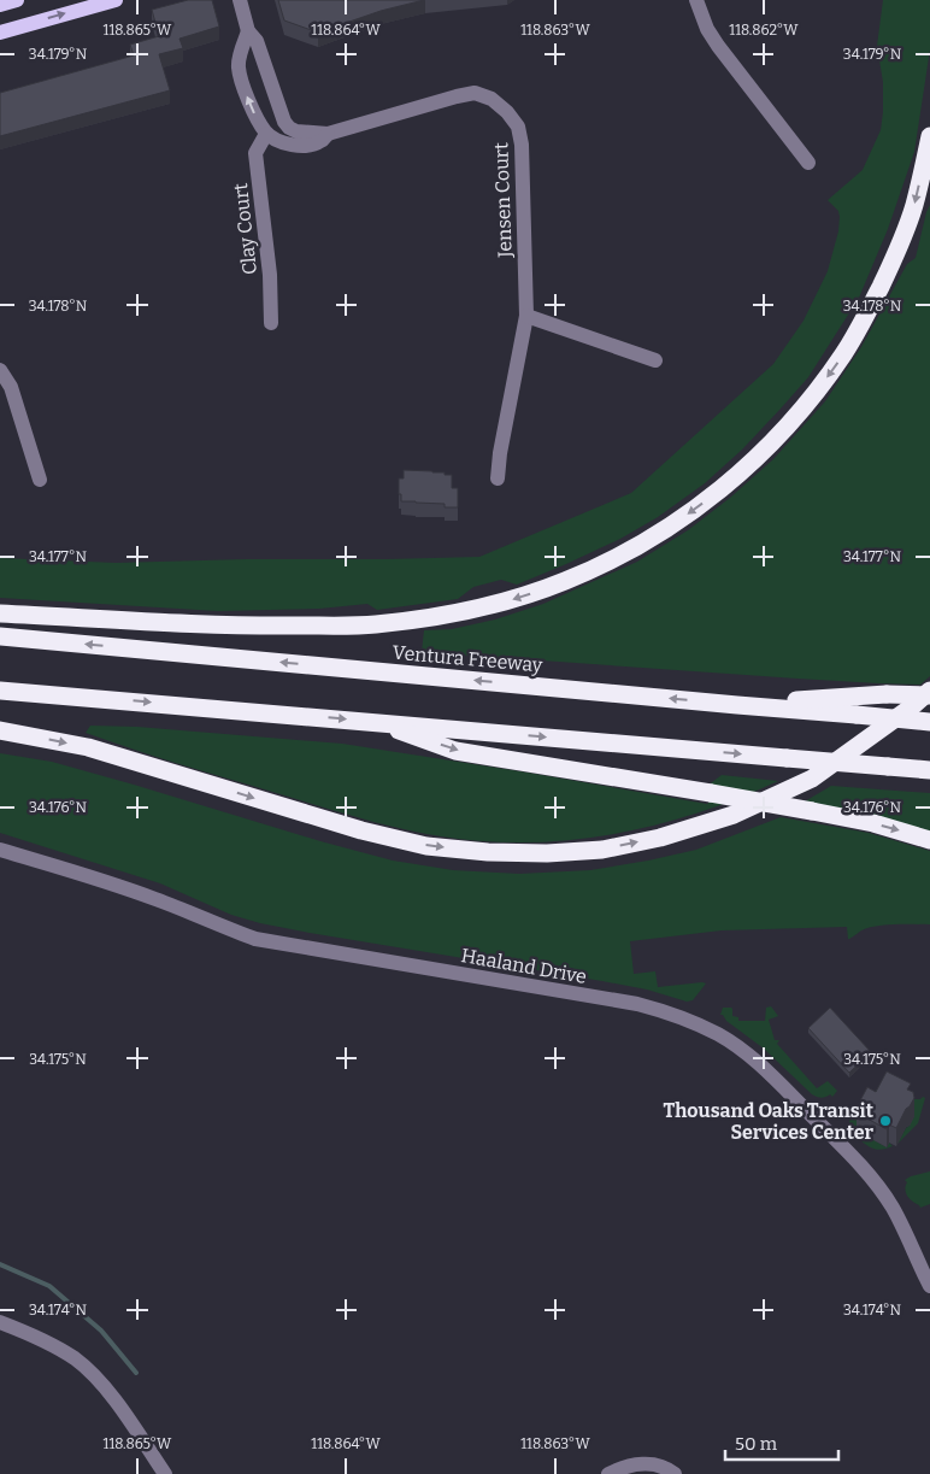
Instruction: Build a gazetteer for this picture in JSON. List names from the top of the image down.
{
  "streets": {
    "highway": ["Ventura Freeway"],
    "street": ["Jensen Court", "Clay Court", "Haaland Drive"]
  },
  "places": ["Thousand Oaks Transit Services Center"],
  "scale_bar": "50 m",
  "coordinates": [
    "118.865°W",
    "118.864°W",
    "118.863°W",
    "118.862°W",
    "34.179°N",
    "34.178°N",
    "34.177°N",
    "34.176°N",
    "34.175°N",
    "34.174°N"
  ]
}
